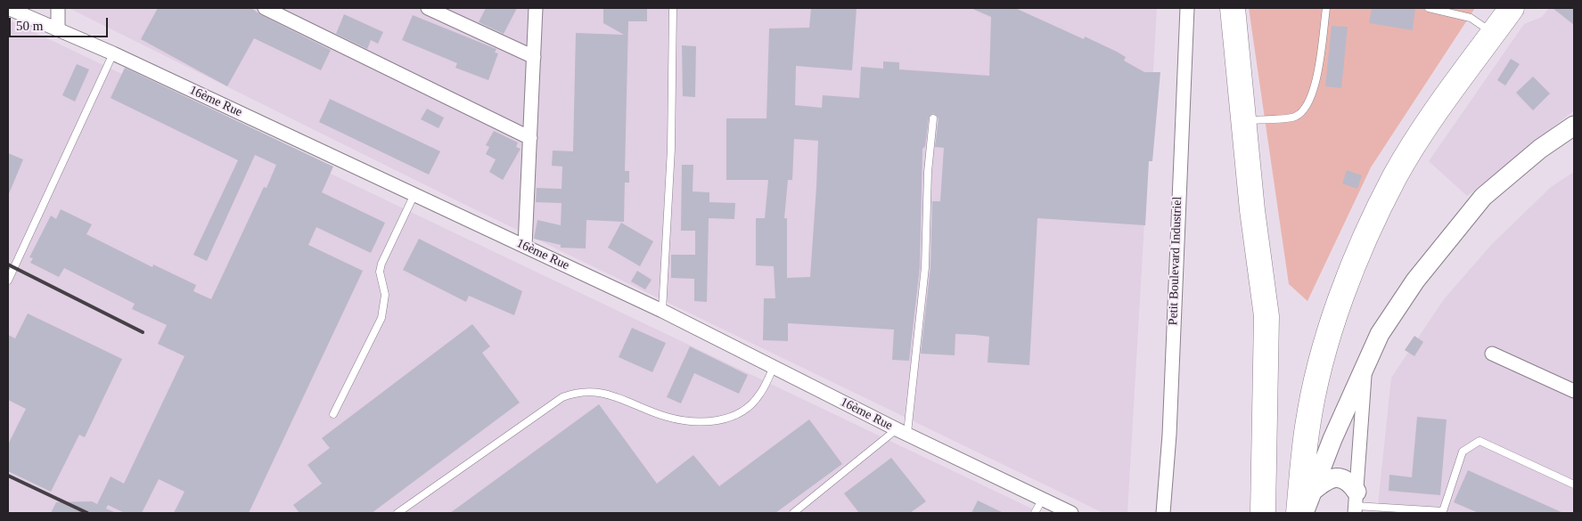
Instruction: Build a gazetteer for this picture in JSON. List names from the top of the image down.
{
  "streets": {
    "street": ["16ème Rue", "Petit Boulevard Industriel"]
  },
  "scale_bar": "50 m"
}
